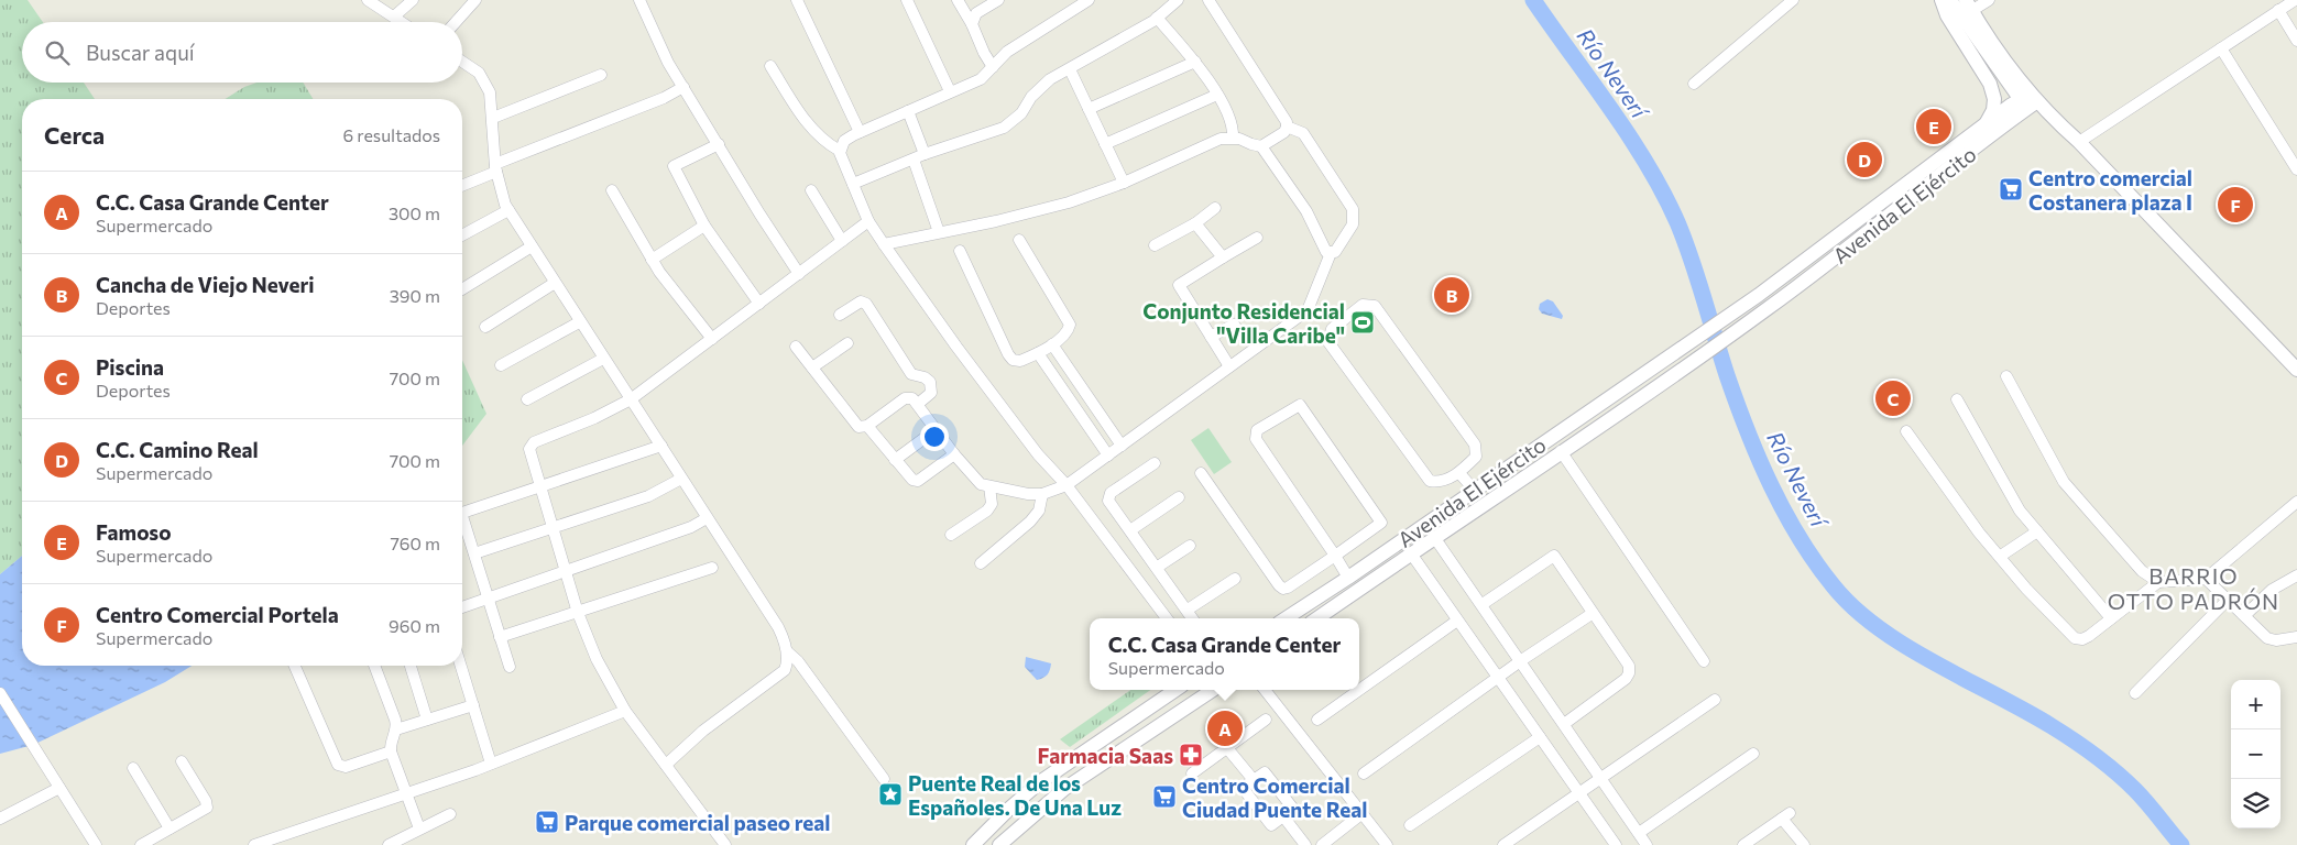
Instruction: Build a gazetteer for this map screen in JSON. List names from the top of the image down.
{
  "streets": {
    "street": ["Avenida El Ejército"]
  },
  "districts": ["BARRIO OTTO PADRÓN"],
  "water": ["Río Neverí"],
  "places": {
    "supermarket": ["Centro comercial Costanera plaza I", "Centro Comercial Ciudad Puente Real", "Parque comercial paseo real"],
    "sports": ["Conjunto Residencial \"Villa Caribe\""],
    "pharmacy": ["Farmacia Saas"],
    "place": ["Puente Real de los Españoles. De Una Luz"]
  },
  "page": {
    "search": "Buscar aquí",
    "heading": ["Cerca", "6 resultados"],
    "pins": [
      "E",
      "D",
      "F",
      "B",
      "C",
      "A"
    ],
    "list": [
      {
        "mark": "A",
        "name": "C.C. Casa Grande Center",
        "note": "Supermercado",
        "value": "300 m"
      },
      {
        "mark": "B",
        "name": "Cancha de Viejo Neveri",
        "note": "Deportes",
        "value": "390 m"
      },
      {
        "mark": "C",
        "name": "Piscina",
        "note": "Deportes",
        "value": "700 m"
      },
      {
        "mark": "D",
        "name": "C.C. Camino Real",
        "note": "Supermercado",
        "value": "700 m"
      },
      {
        "mark": "E",
        "name": "Famoso",
        "note": "Supermercado",
        "value": "760 m"
      },
      {
        "mark": "F",
        "name": "Centro Comercial Portela",
        "note": "Supermercado",
        "value": "960 m"
      }
    ],
    "popup": ["C.C. Casa Grande Center", "Supermercado"],
    "map_buttons": ["+", "−"]
  }
}
